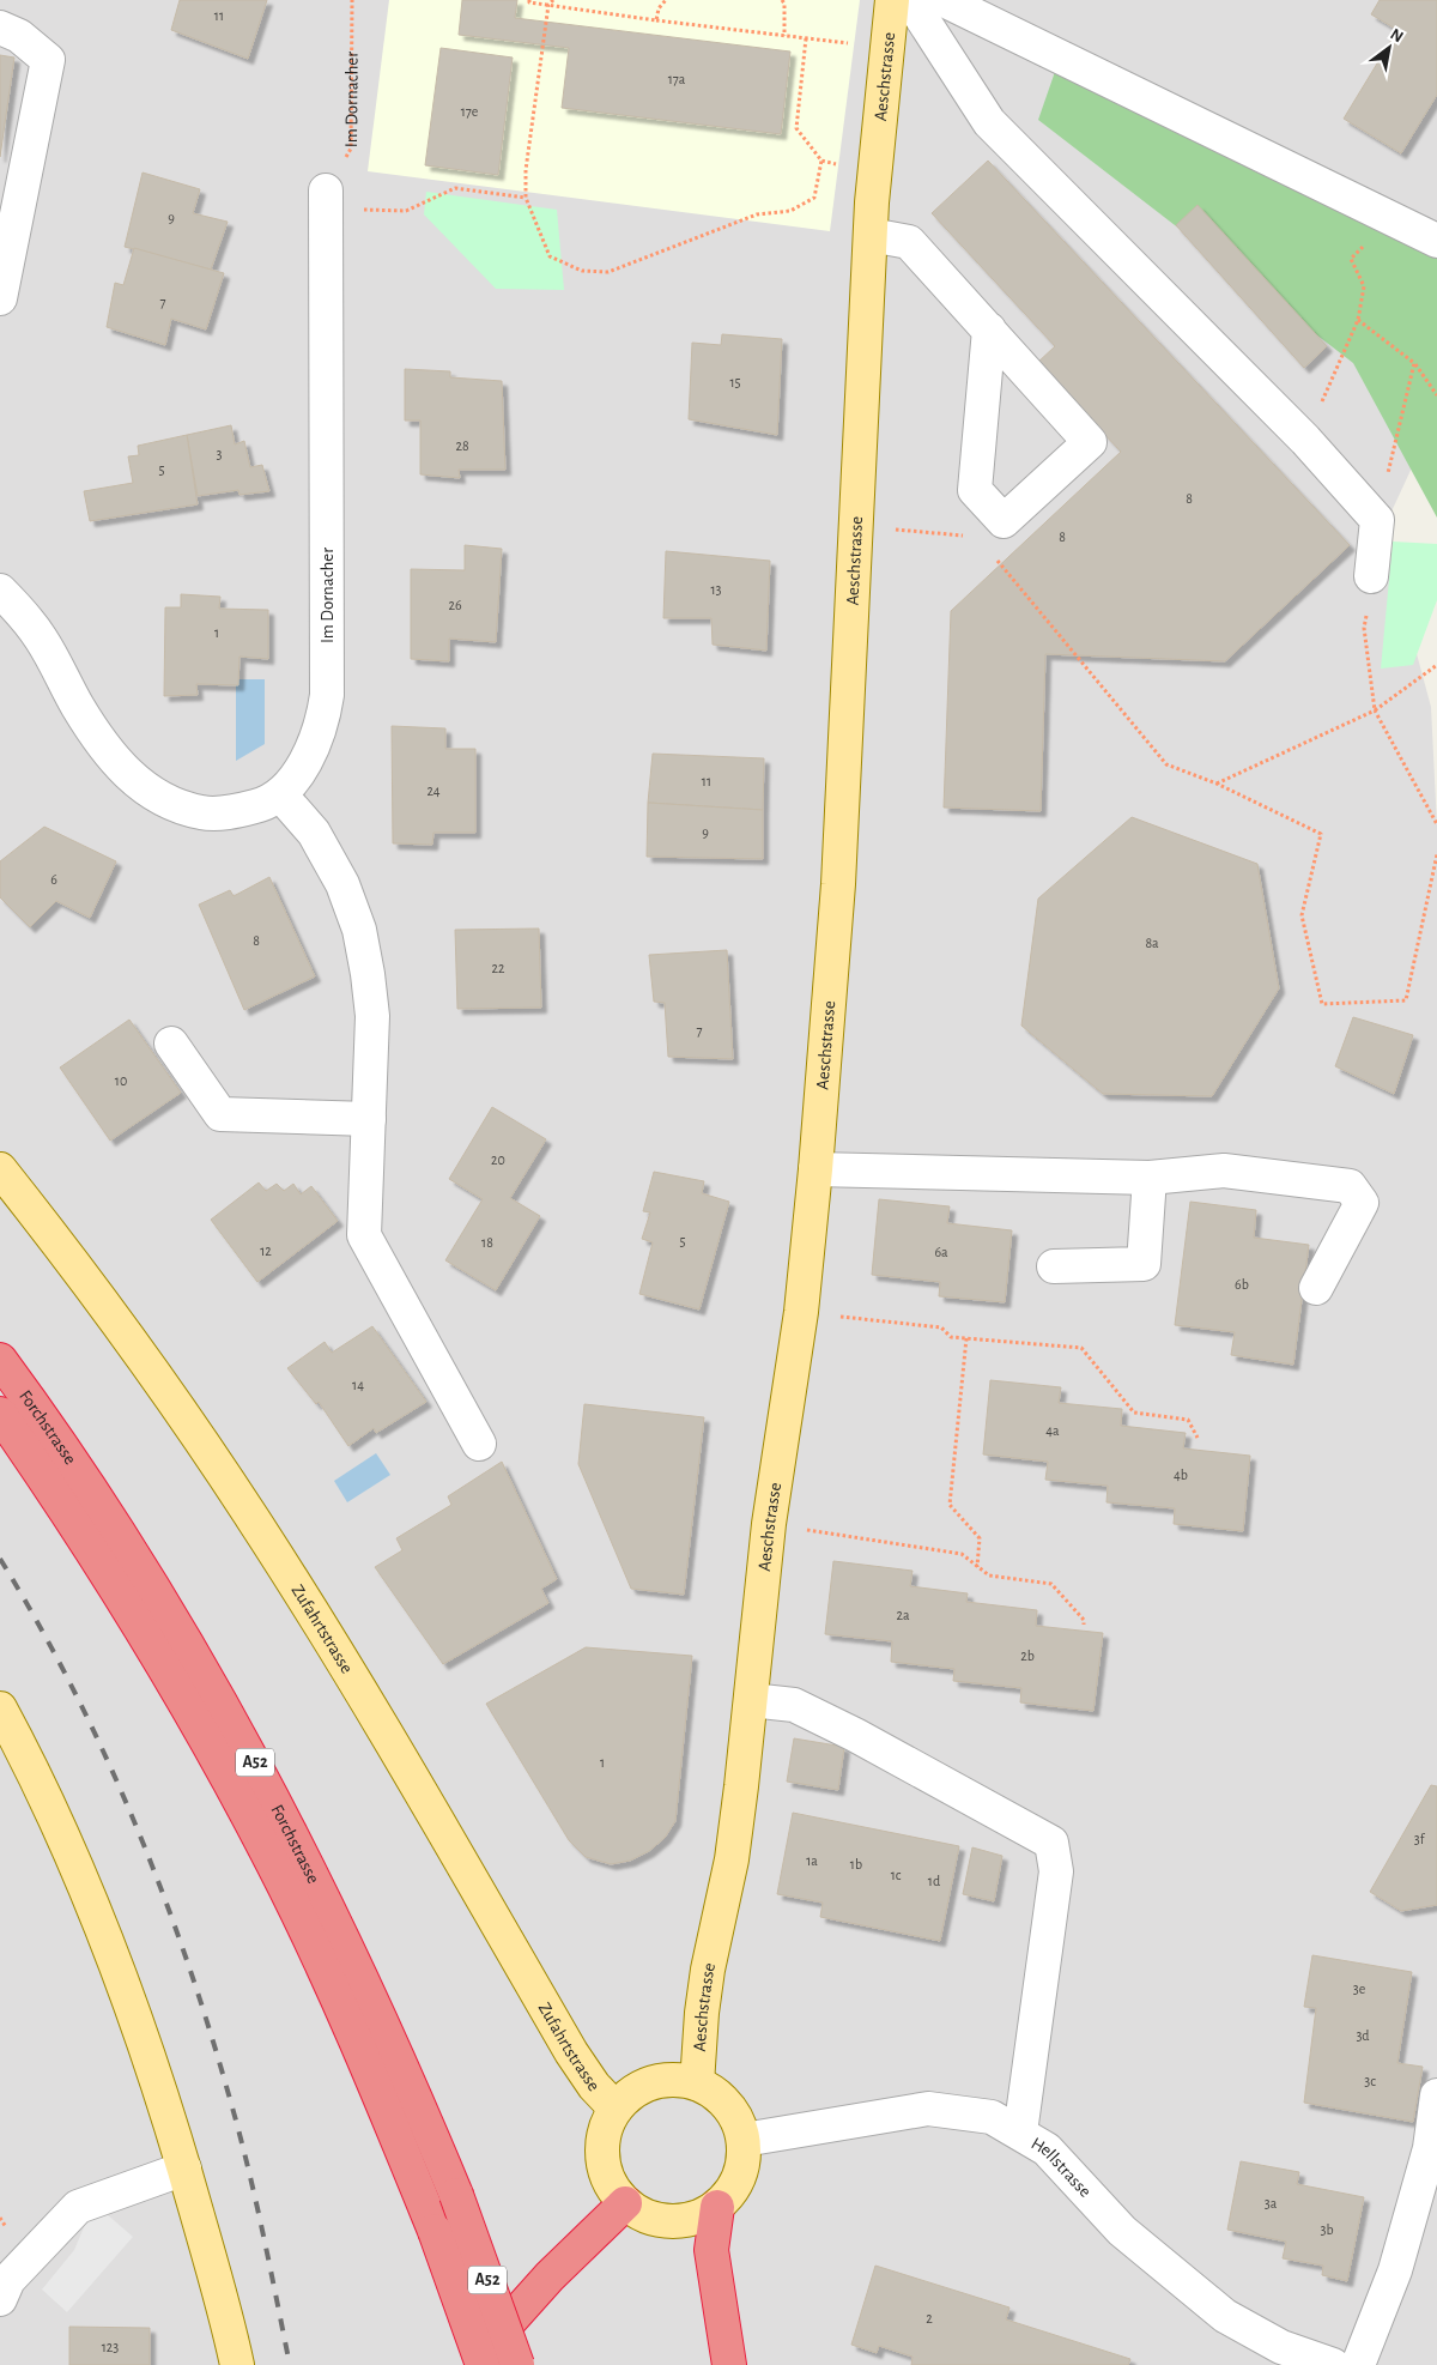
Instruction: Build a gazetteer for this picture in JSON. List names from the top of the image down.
{
  "streets": {
    "highway": ["Forchstrasse", "A52"],
    "main road": ["Aeschstrasse", "Zufahrtstrasse"],
    "street": ["Im Dornacher", "Hellstrasse"]
  },
  "crossings": [
    ["Aeschstrasse", "Zufahrtstrasse"],
    ["Aeschstrasse", "Hellstrasse"],
    ["Zufahrtstrasse", "Hellstrasse"]
  ],
  "house_numbers": [
    "11",
    "17a",
    "17e",
    "9",
    "7",
    "15",
    "28",
    "3",
    "5",
    "8",
    "8",
    "13",
    "26",
    "1",
    "11",
    "24",
    "9",
    "6",
    "8",
    "8a",
    "22",
    "7",
    "10",
    "20",
    "5",
    "18",
    "12",
    "6a",
    "6b",
    "14",
    "4a",
    "4b",
    "2a",
    "2b",
    "1",
    "3f",
    "1a",
    "1b",
    "1c",
    "1d",
    "3e",
    "3d",
    "3c",
    "3a",
    "3b",
    "2",
    "123"
  ],
  "north": "top right"
}
